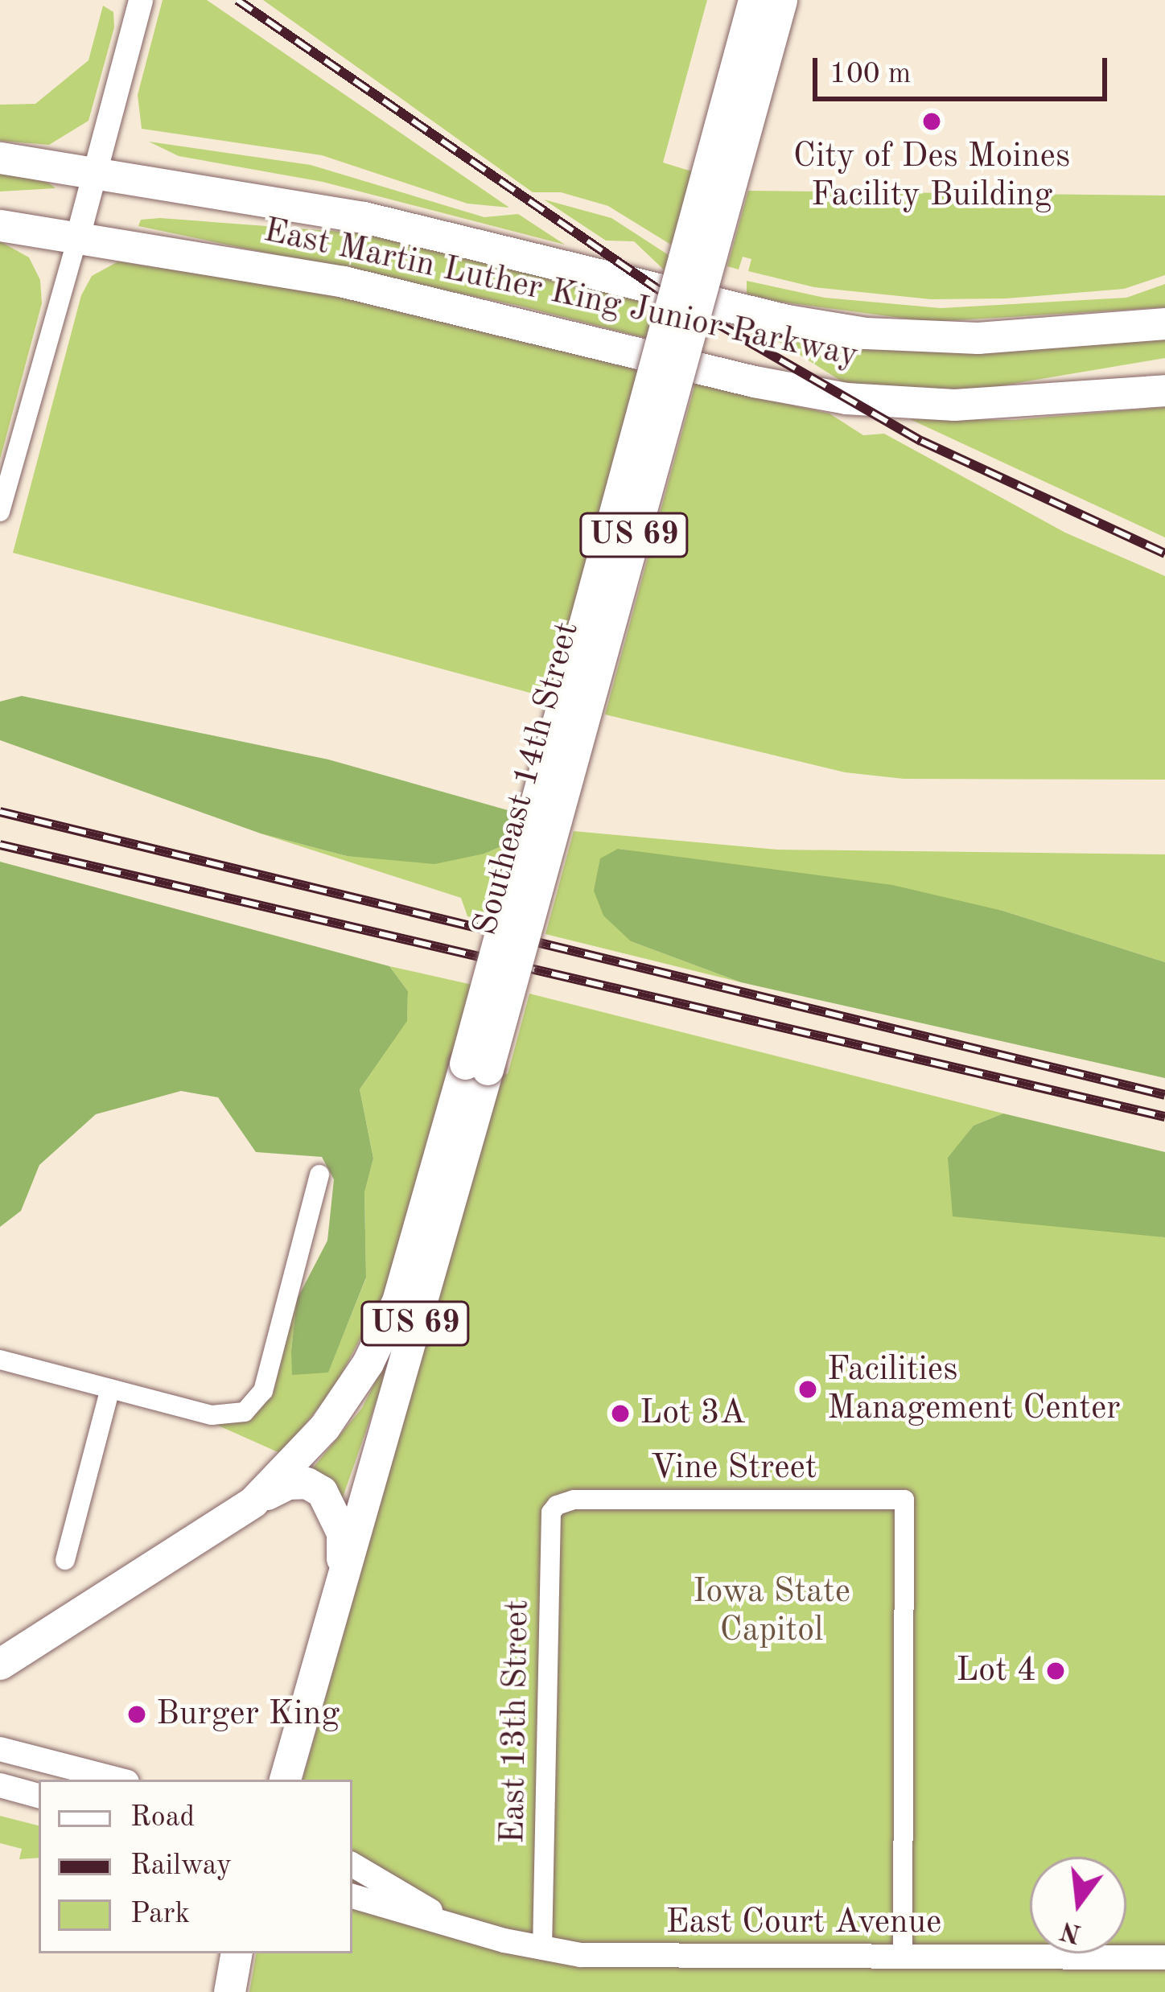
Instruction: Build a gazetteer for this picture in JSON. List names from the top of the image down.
{
  "streets": {
    "main road": ["East Martin Luther King Junior Parkway", "US 69", "Southeast 14th Street"],
    "street": ["Vine Street", "East 13th Street", "East Court Avenue"]
  },
  "crossings": [
    ["US 69", "Southeast 14th Street"],
    ["Vine Street", "East 13th Street"],
    ["Vine Street", "East Court Avenue"],
    ["East 13th Street", "East Court Avenue"]
  ],
  "parks": ["Iowa State Capitol"],
  "places": [
    "City of Des Moines Facility Building",
    "Facilities Management Center",
    "Lot 3A",
    "Lot 4",
    "Burger King"
  ],
  "legend": ["Road", "Railway", "Park"],
  "scale_bar": "100 m",
  "north": "bottom"
}
